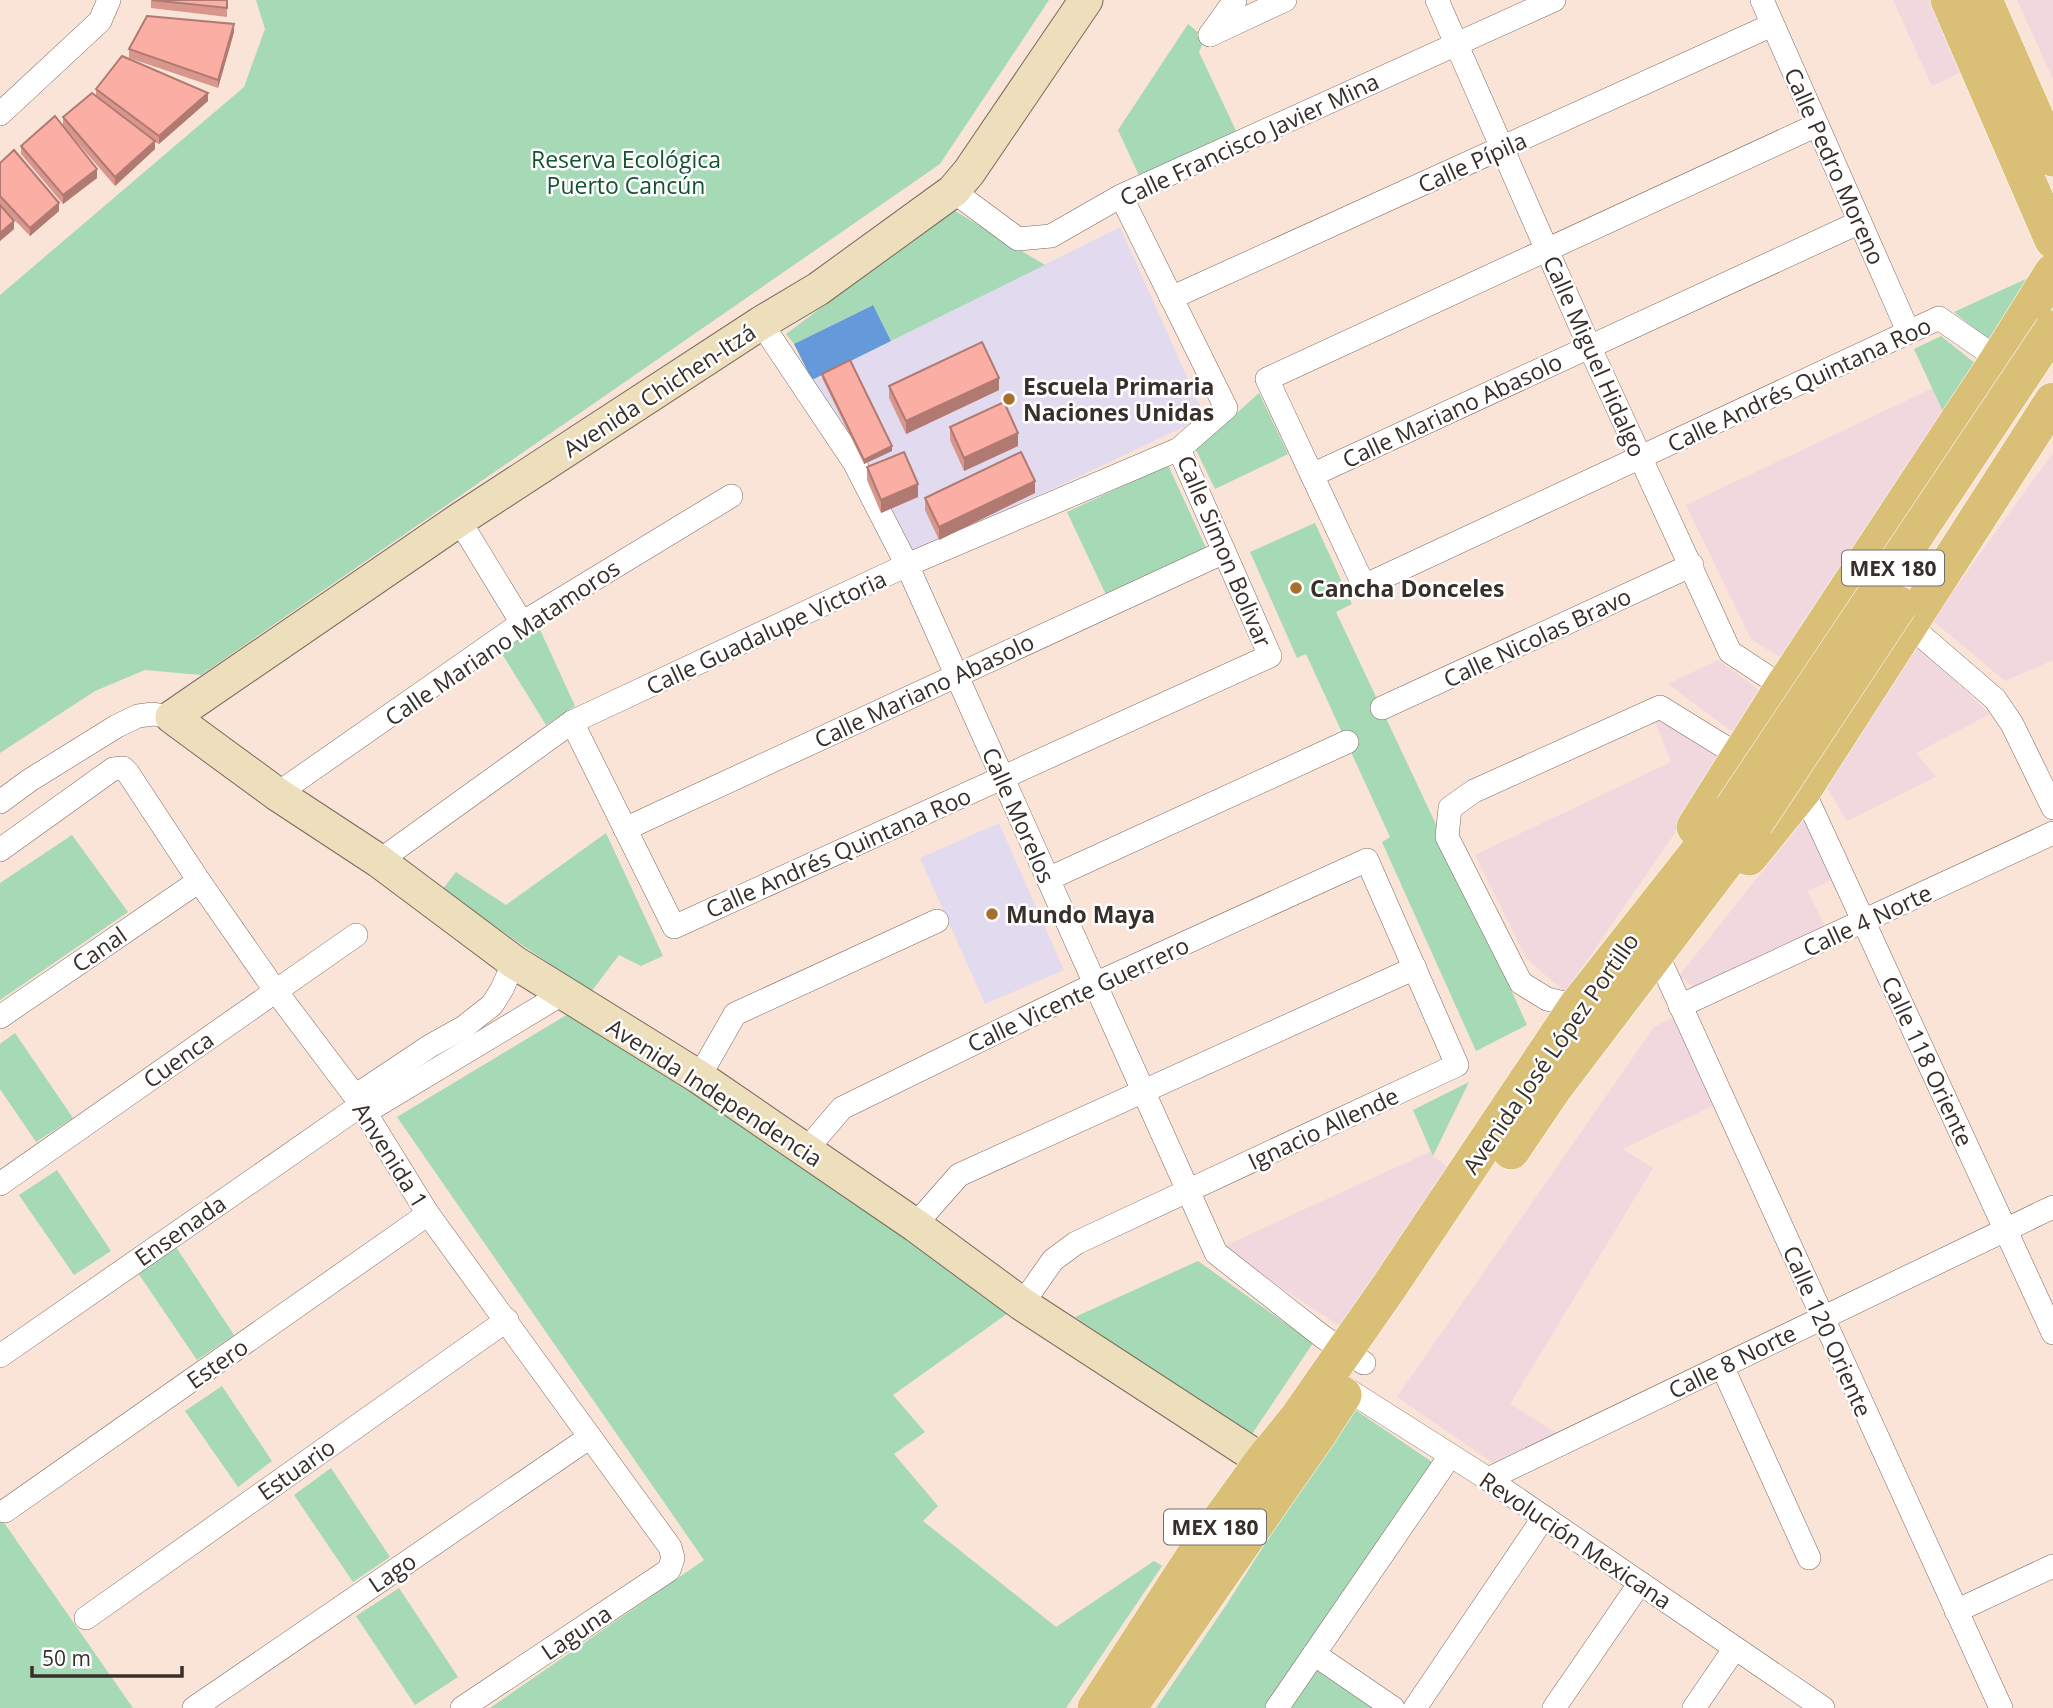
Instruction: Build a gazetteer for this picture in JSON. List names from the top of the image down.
{
  "streets": {
    "main road": ["MEX 180", "Avenida José López Portillo"],
    "street": [
      "Calle Francisco Javier Mina",
      "Calle Pípila",
      "Calle Pedro Moreno",
      "Calle Miguel Hidalgo",
      "Calle Andrés Quintana Roo",
      "Avenida Chichen-Itzá",
      "Calle Mariano Abasolo",
      "Calle Simon Bolivar",
      "Calle Guadalupe Victoria",
      "Calle Nicolas Bravo",
      "Calle Mariano Matamoros",
      "Calle Morelos",
      "Calle 4 Norte",
      "Canal",
      "Calle Vicente Guerrero",
      "Cuenca",
      "Calle 118 Oriente",
      "Avenida Independencia",
      "Ignacio Allende",
      "Anvenida 1",
      "Ensenada",
      "Calle 120 Oriente",
      "Calle 8 Norte",
      "Estero",
      "Estuario",
      "Revolución Mexicana",
      "Lago",
      "Laguna"
    ]
  },
  "crossings": [
    ["Calle Francisco Javier Mina", "Calle Miguel Hidalgo"],
    ["Calle Francisco Javier Mina", "Avenida Chichen-Itzá"],
    ["Calle Francisco Javier Mina", "Calle Simon Bolivar"],
    ["Calle Pípila", "Calle Pedro Moreno"],
    ["Calle Pípila", "Calle Miguel Hidalgo"],
    ["Calle Pípila", "Calle Simon Bolivar"],
    ["Calle Pedro Moreno", "Calle Andrés Quintana Roo"],
    ["Calle Pedro Moreno", "Calle Mariano Abasolo"],
    ["Calle Miguel Hidalgo", "Calle Andrés Quintana Roo"],
    ["Calle Miguel Hidalgo", "Calle Mariano Abasolo"],
    ["Calle Miguel Hidalgo", "Calle Nicolas Bravo"],
    ["Calle Andrés Quintana Roo", "Calle Mariano Abasolo"],
    ["Calle Andrés Quintana Roo", "Calle Simon Bolivar"],
    ["Calle Andrés Quintana Roo", "Calle Morelos"],
    ["Avenida Chichen-Itzá", "Calle Morelos"],
    ["Avenida Chichen-Itzá", "Avenida Independencia"],
    ["Calle Mariano Abasolo", "Calle Simon Bolivar"],
    ["Calle Mariano Abasolo", "Calle Morelos"],
    ["Calle Simon Bolivar", "Calle Guadalupe Victoria"],
    ["Calle Guadalupe Victoria", "Calle Morelos"],
    ["Calle Guadalupe Victoria", "Avenida Independencia"],
    ["Calle Mariano Matamoros", "Avenida Independencia"],
    ["Calle Morelos", "Calle Vicente Guerrero"],
    ["Calle Morelos", "Avenida José López Portillo"],
    ["Calle Morelos", "Ignacio Allende"],
    ["Calle Morelos", "Revolución Mexicana"],
    ["Calle 4 Norte", "Calle 118 Oriente"],
    ["Calle 4 Norte", "Calle 120 Oriente"],
    ["Canal", "Anvenida 1"],
    ["Calle Vicente Guerrero", "Avenida Independencia"],
    ["Calle Vicente Guerrero", "Ignacio Allende"],
    ["Avenida José López Portillo", "Avenida Independencia"],
    ["Avenida José López Portillo", "Calle 120 Oriente"],
    ["Avenida José López Portillo", "Revolución Mexicana"],
    ["Cuenca", "Anvenida 1"],
    ["Calle 118 Oriente", "Calle 8 Norte"],
    ["Avenida Independencia", "Ignacio Allende"],
    ["Avenida Independencia", "Ensenada"],
    ["Anvenida 1", "Ensenada"],
    ["Anvenida 1", "Estero"],
    ["Anvenida 1", "Estuario"],
    ["Anvenida 1", "Lago"],
    ["Anvenida 1", "Laguna"],
    ["Calle 120 Oriente", "Calle 8 Norte"],
    ["Calle 8 Norte", "Revolución Mexicana"]
  ],
  "parks": ["Reserva Ecológica Puerto Cancún"],
  "places": ["Escuela Primaria Naciones Unidas", "Cancha Donceles", "Mundo Maya"],
  "scale_bar": "50 m"
}
